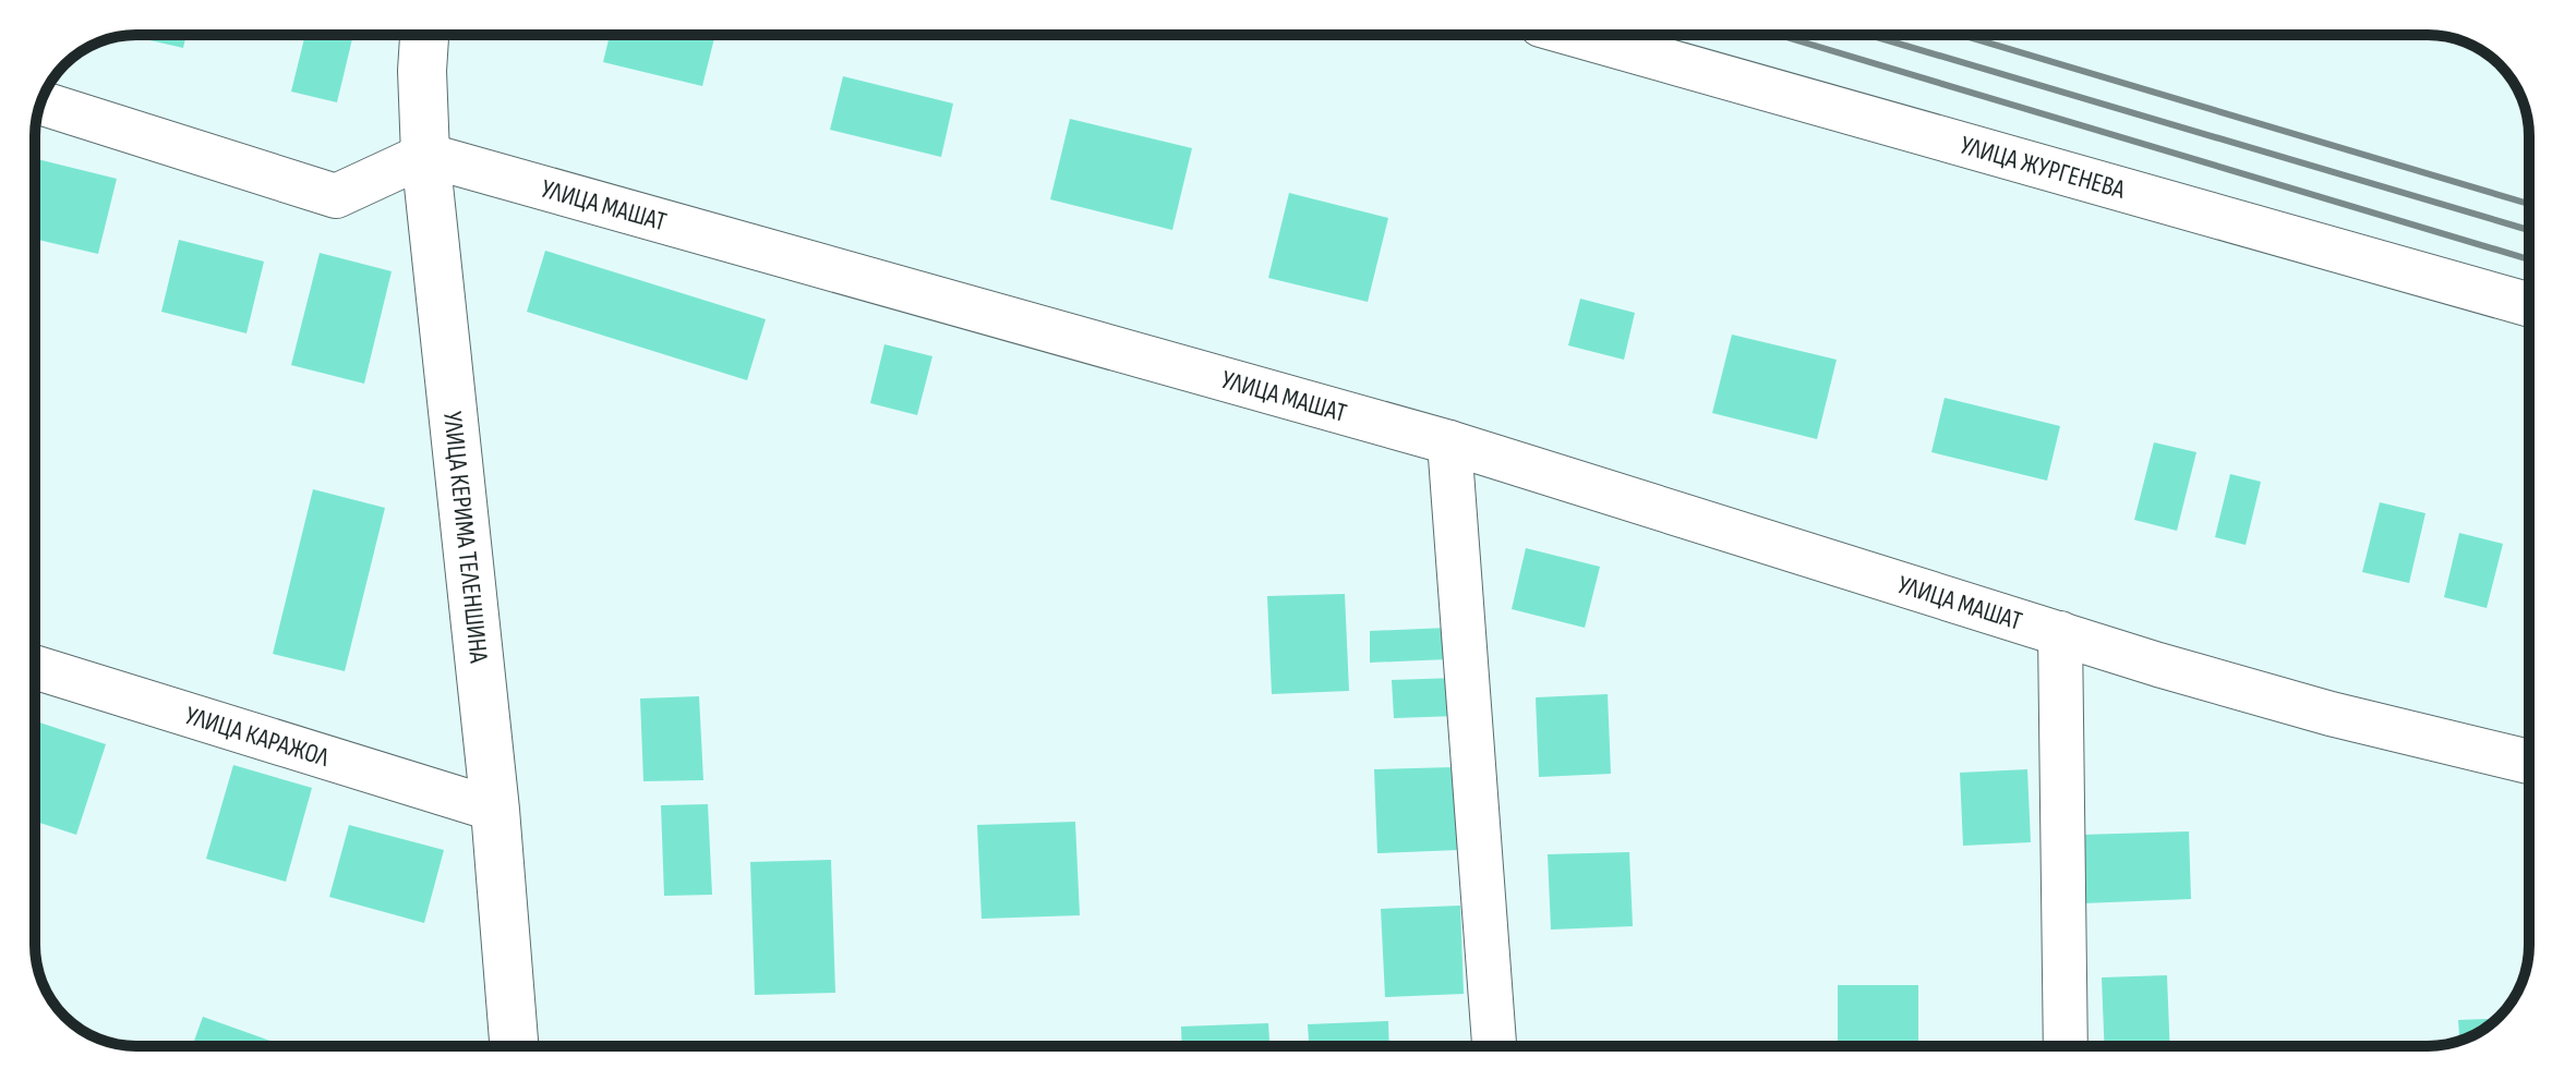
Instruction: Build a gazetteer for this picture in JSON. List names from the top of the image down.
{
  "streets": {
    "street": [
      "УЛИЦА ЖУРГЕНЕВА",
      "УЛИЦА МАШАТ",
      "УЛИЦА КЕРИМА ТЕЛЕНШИНА",
      "УЛИЦА КАРАЖОЛ"
    ]
  },
  "crossings": [
    ["УЛИЦА МАШАТ", "УЛИЦА КЕРИМА ТЕЛЕНШИНА"],
    ["УЛИЦА КЕРИМА ТЕЛЕНШИНА", "УЛИЦА КАРАЖОЛ"]
  ]
}
